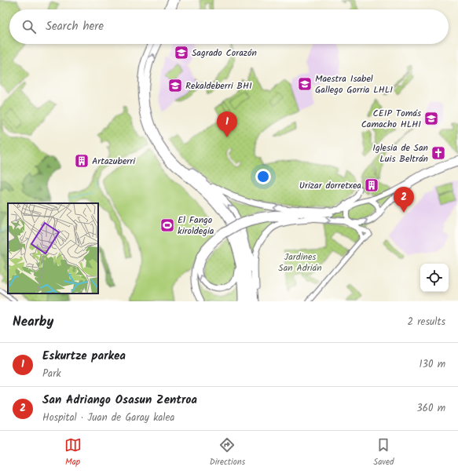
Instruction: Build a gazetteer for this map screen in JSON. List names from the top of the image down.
{
  "parks": ["Jardines San Adrián"],
  "places": {
    "school or university": [
      "Sagrado Corazón",
      "Maestra Isabel Gallego Gorria LHLI",
      "Rekaldeberri BHI",
      "CEIP Tomás Camacho HLHI"
    ],
    "church": ["Iglesia de San Luis Beltrán"],
    "building": ["Artazuberri", "Urizar dorretxea"],
    "sports": ["El Fango kiroldegia"]
  },
  "page": {
    "search": "Search here",
    "pins": ["1", "2"],
    "heading": ["Nearby", "2 results"],
    "list": [
      {
        "mark": "1",
        "name": "Eskurtze parkea",
        "note": "Park",
        "value": "130 m"
      },
      {
        "mark": "2",
        "name": "San Adriango Osasun Zentroa",
        "note": "Hospital · Juan de Garay kalea",
        "value": "360 m"
      }
    ],
    "nav": ["Map", "Directions", "Saved"]
  }
}
